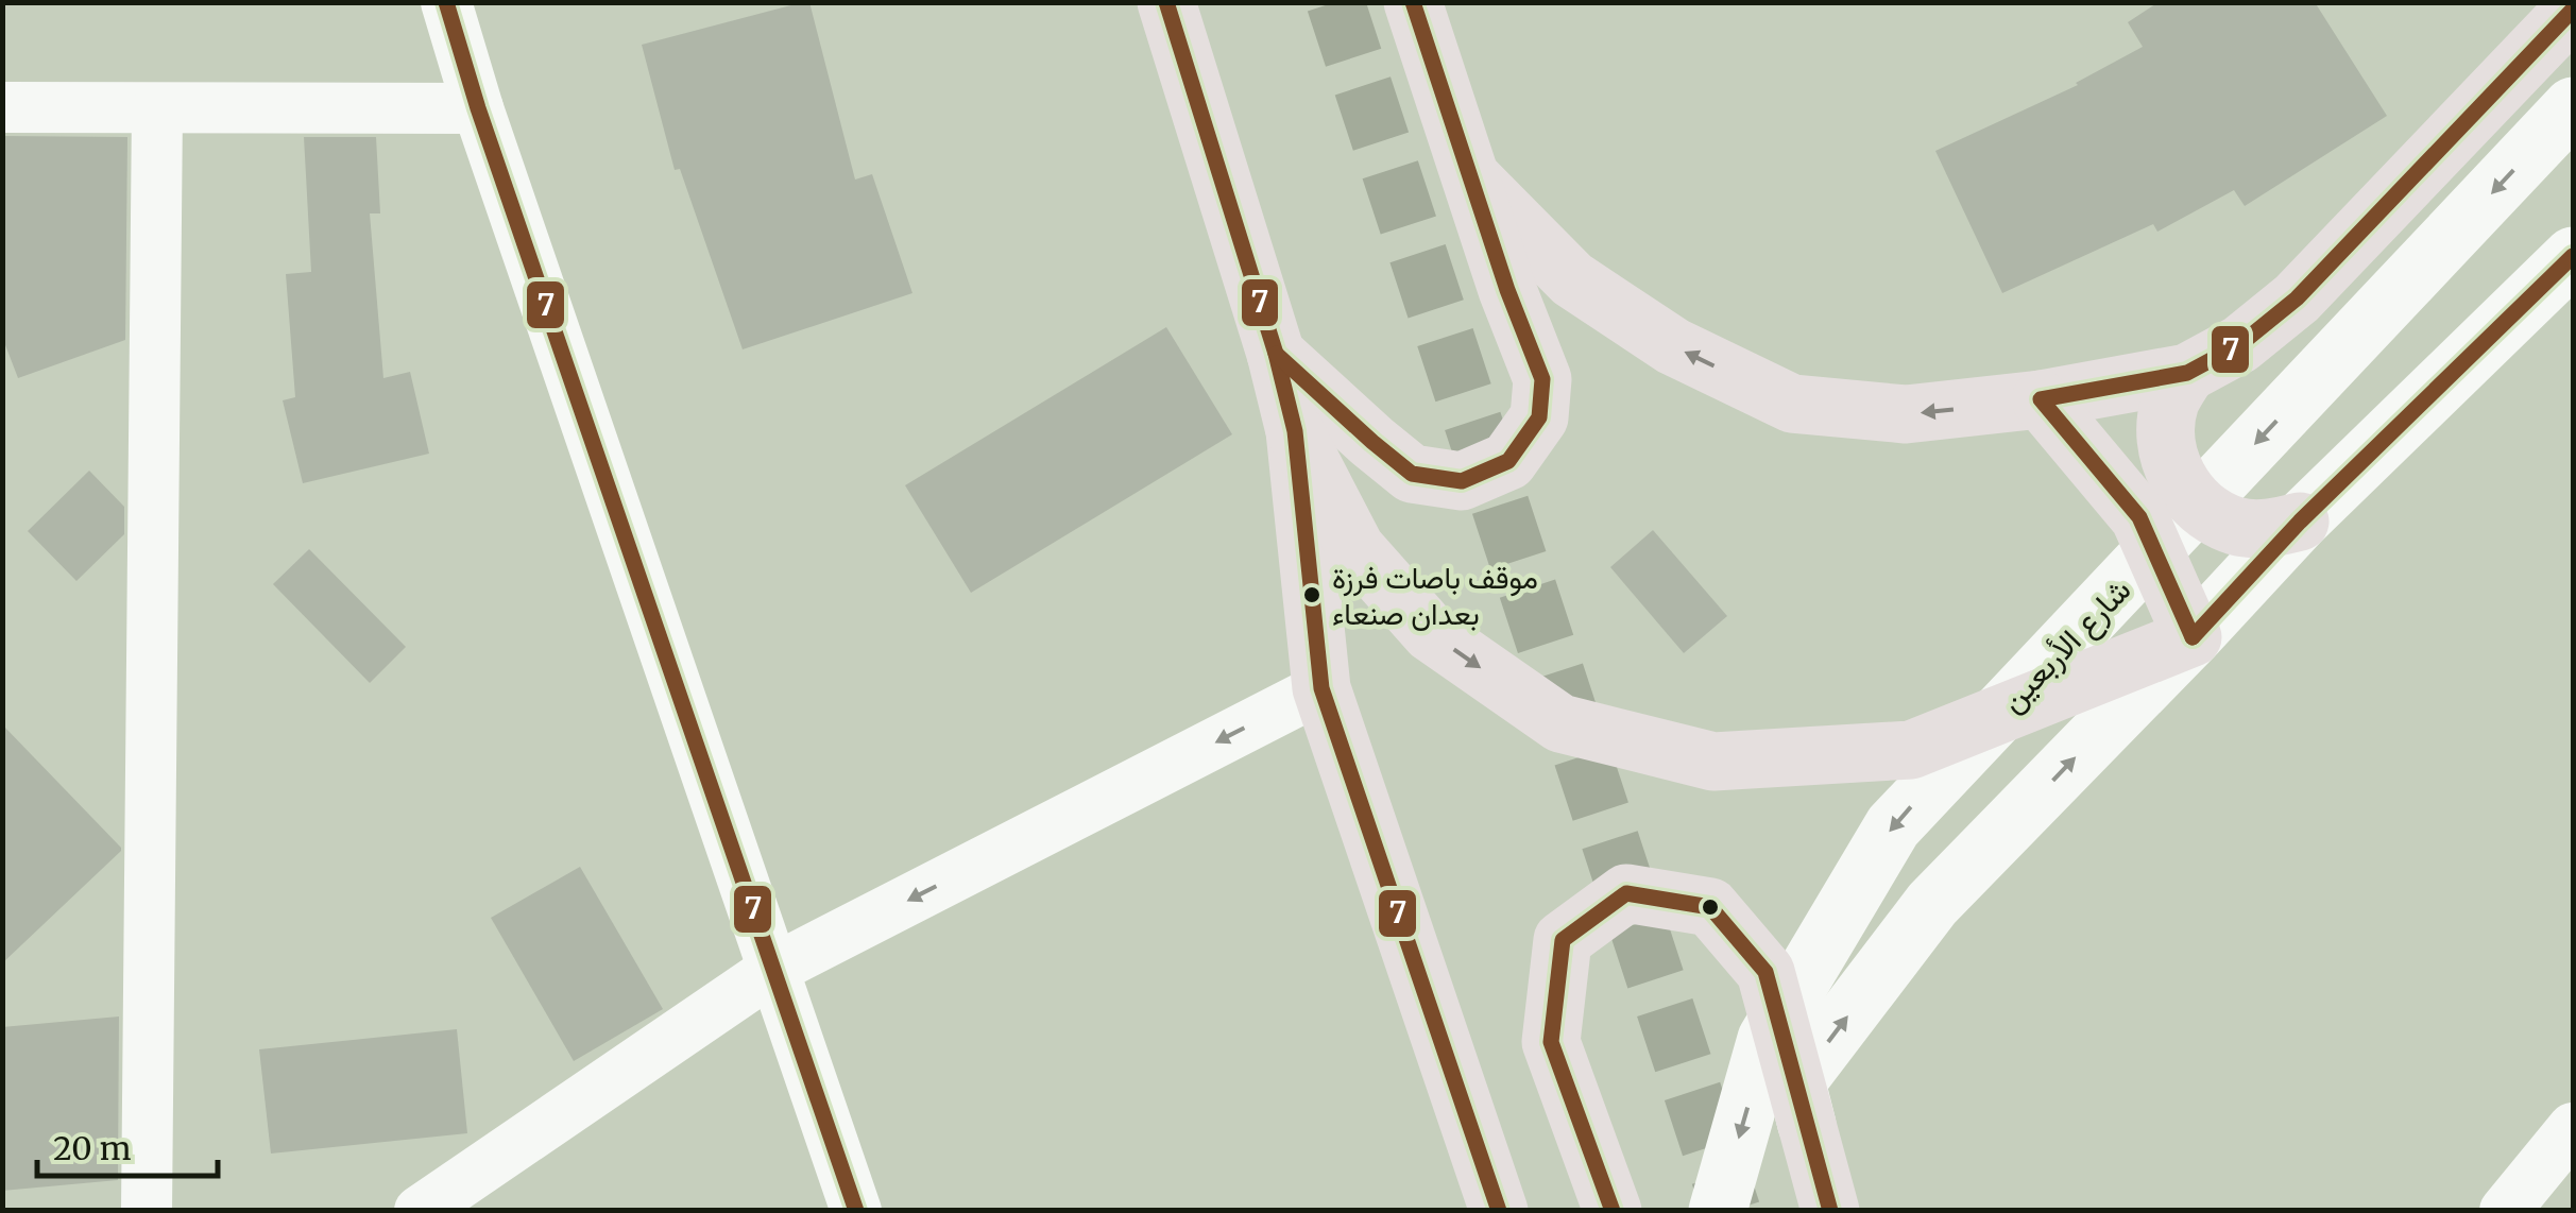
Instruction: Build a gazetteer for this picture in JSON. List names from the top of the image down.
{
  "streets": {
    "main road": ["شارع الأربعين"]
  },
  "places": ["موقف باصات فرزة بعدان صنعاء"],
  "lines": ["transit line 7"],
  "scale_bar": "20 m"
}
